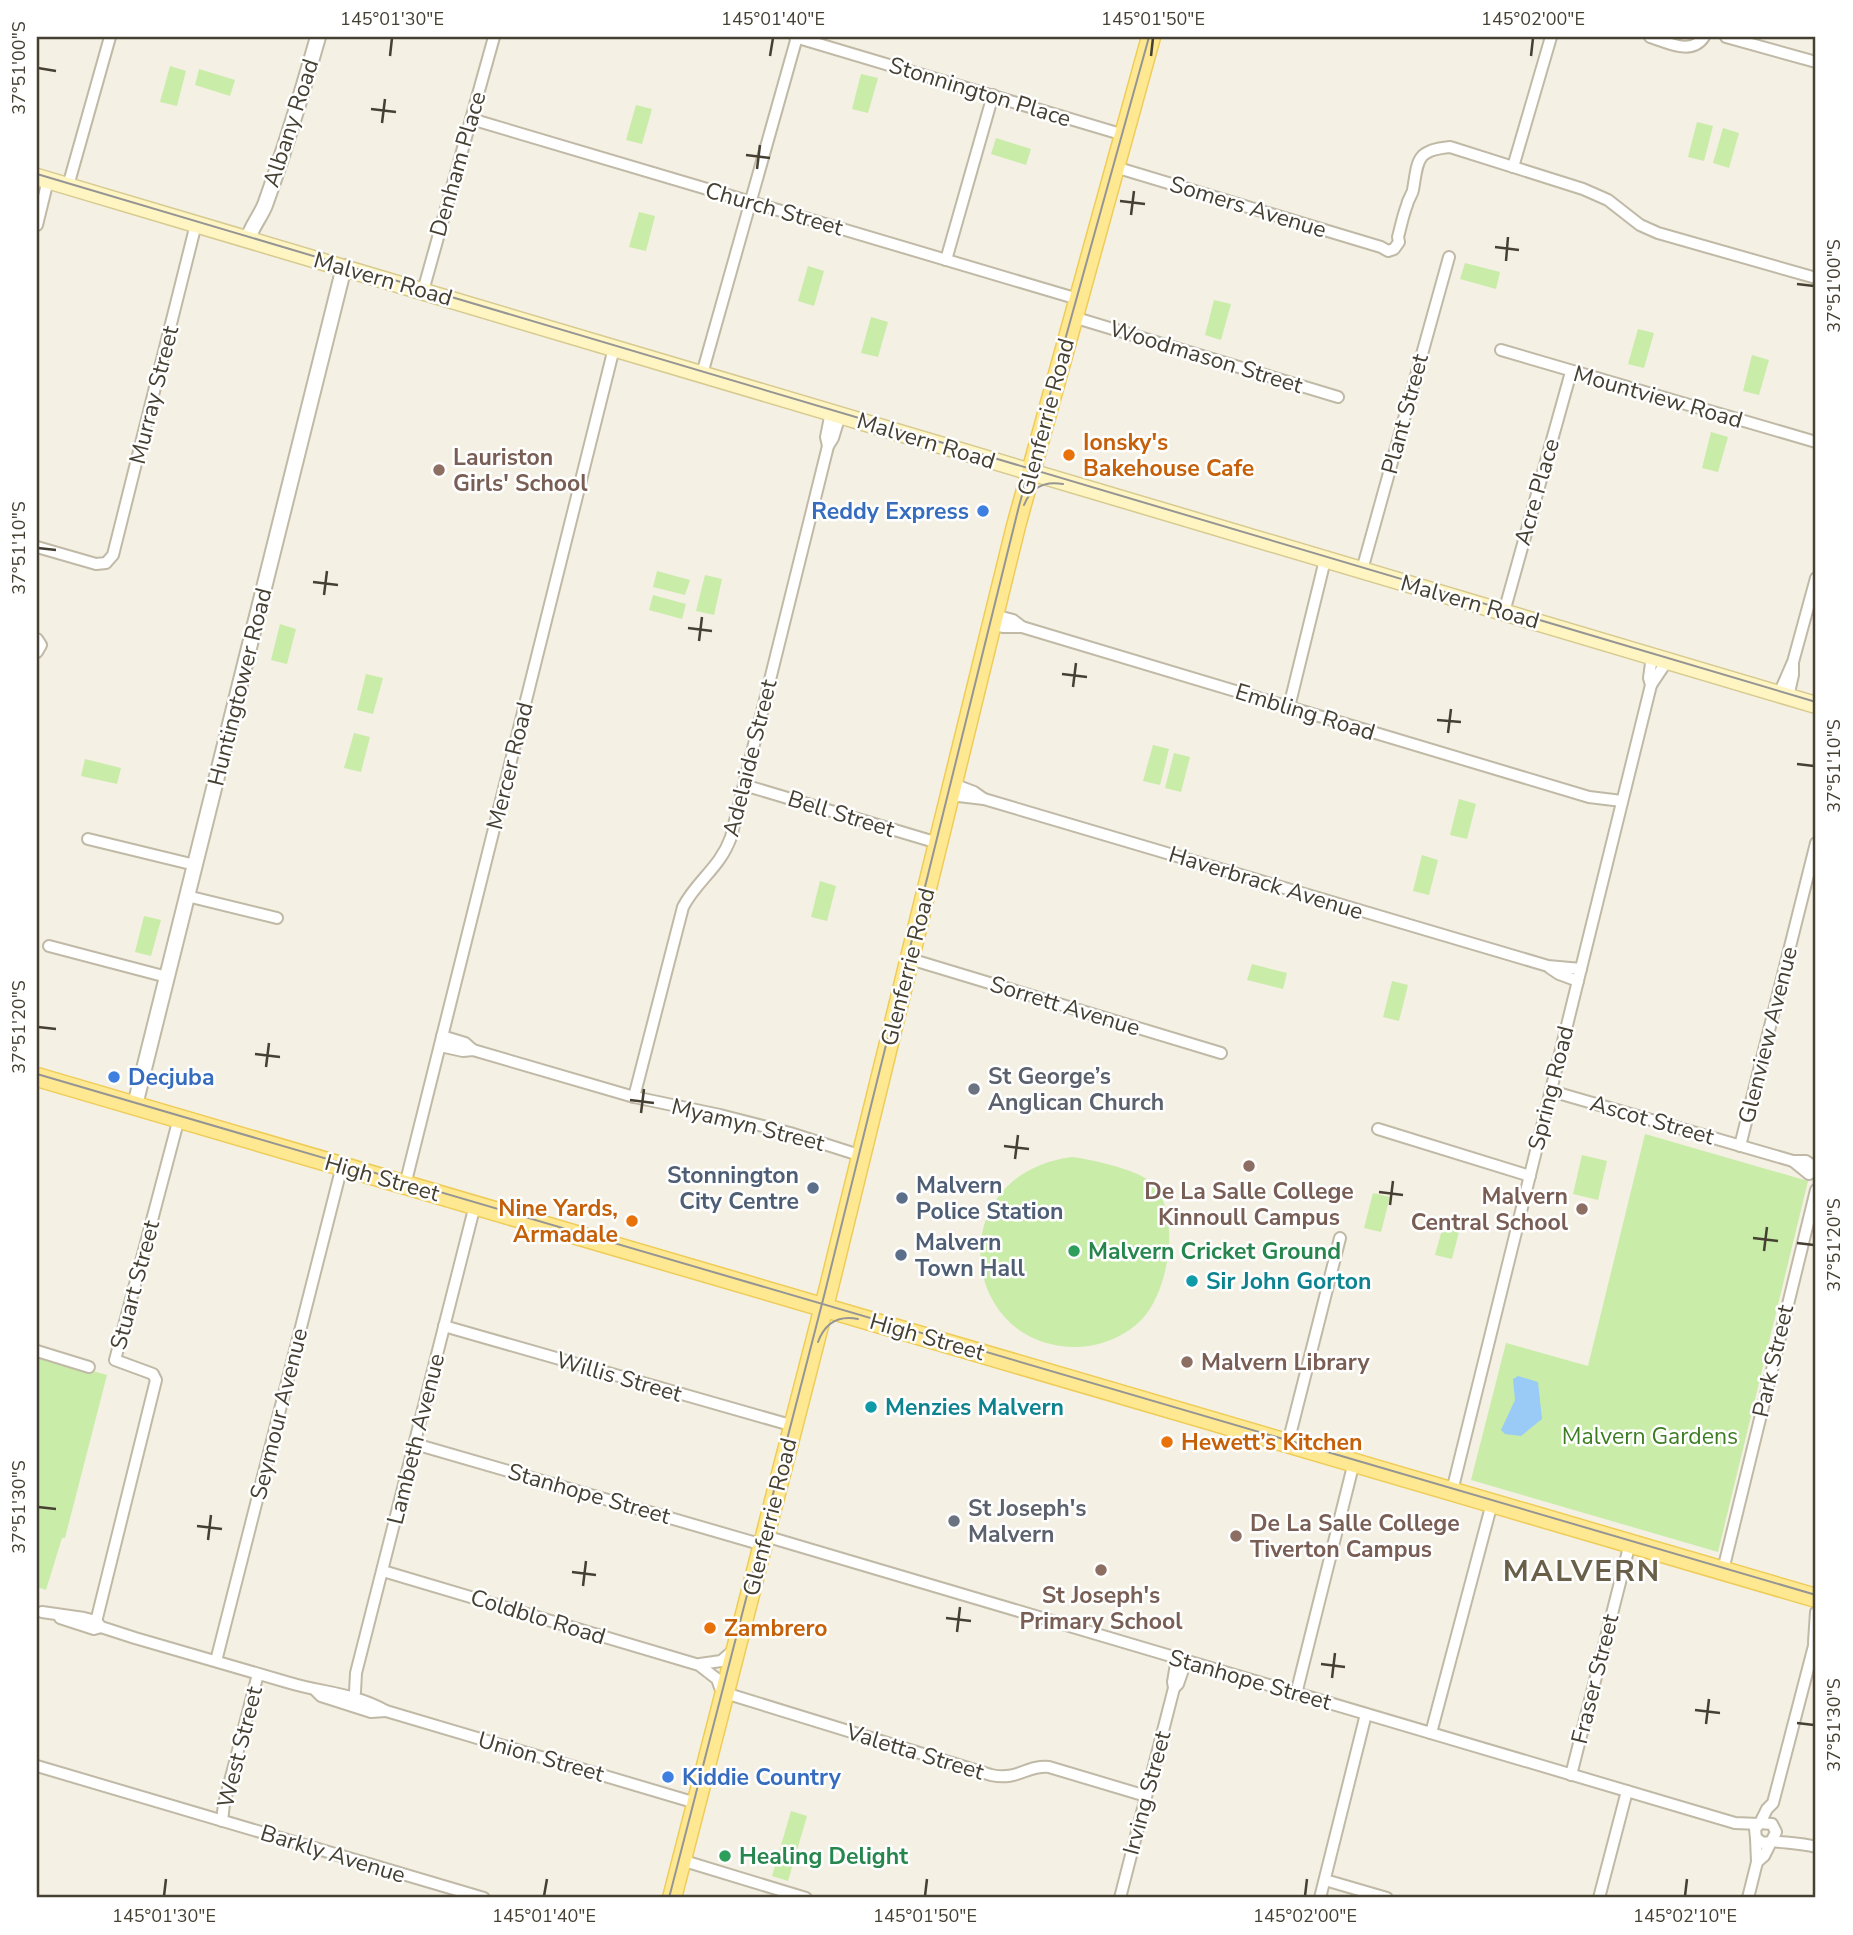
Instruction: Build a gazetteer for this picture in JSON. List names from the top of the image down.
{
  "streets": {
    "main road": ["Malvern Road", "Glenferrie Road", "High Street"],
    "street": [
      "Stonnington Place",
      "Albany Road",
      "Denham Place",
      "Somers Avenue",
      "Church Street",
      "Woodmason Street",
      "Murray Street",
      "Mountview Road",
      "Plant Street",
      "Acre Place",
      "Huntingtower Road",
      "Embling Road",
      "Adelaide Street",
      "Mercer Road",
      "Bell Street",
      "Haverbrack Avenue",
      "Sorrett Avenue",
      "Glenview Avenue",
      "Spring Road",
      "Ascot Street",
      "Myamyn Street",
      "Stuart Street",
      "Park Street",
      "Willis Street",
      "Seymour Avenue",
      "Lambeth Avenue",
      "Stanhope Street",
      "Coldblo Road",
      "Fraser Street",
      "West Street",
      "Valetta Street",
      "Union Street",
      "Irving Street",
      "Barkly Avenue"
    ]
  },
  "crossings": [
    ["Stonnington Place", "Glenferrie Road"],
    ["Albany Road", "Malvern Road"],
    ["Denham Place", "Church Street"],
    ["Denham Place", "Malvern Road"],
    ["Somers Avenue", "Glenferrie Road"],
    ["Church Street", "Glenferrie Road"],
    ["Malvern Road", "Murray Street"],
    ["Malvern Road", "Plant Street"],
    ["Malvern Road", "Glenferrie Road"],
    ["Malvern Road", "Acre Place"],
    ["Malvern Road", "Huntingtower Road"],
    ["Malvern Road", "Adelaide Street"],
    ["Malvern Road", "Mercer Road"],
    ["Malvern Road", "Spring Road"],
    ["Woodmason Street", "Glenferrie Road"],
    ["Mountview Road", "Acre Place"],
    ["Glenferrie Road", "Embling Road"],
    ["Glenferrie Road", "Bell Street"],
    ["Glenferrie Road", "Haverbrack Avenue"],
    ["Glenferrie Road", "Sorrett Avenue"],
    ["Glenferrie Road", "Myamyn Street"],
    ["Glenferrie Road", "High Street"],
    ["Glenferrie Road", "Willis Street"],
    ["Glenferrie Road", "Stanhope Street"],
    ["Glenferrie Road", "Coldblo Road"],
    ["Glenferrie Road", "Valetta Street"],
    ["Glenferrie Road", "Union Street"],
    ["Huntingtower Road", "High Street"],
    ["Embling Road", "Spring Road"],
    ["Adelaide Street", "Bell Street"],
    ["Adelaide Street", "Myamyn Street"],
    ["Mercer Road", "Myamyn Street"],
    ["Mercer Road", "High Street"],
    ["Haverbrack Avenue", "Spring Road"],
    ["Glenview Avenue", "Ascot Street"],
    ["Spring Road", "Ascot Street"],
    ["Spring Road", "High Street"],
    ["Ascot Street", "Park Street"],
    ["High Street", "Stuart Street"],
    ["High Street", "Park Street"],
    ["High Street", "Seymour Avenue"],
    ["High Street", "Lambeth Avenue"],
    ["High Street", "Fraser Street"],
    ["Stuart Street", "Union Street"],
    ["Willis Street", "Lambeth Avenue"],
    ["Seymour Avenue", "Union Street"],
    ["Lambeth Avenue", "Stanhope Street"],
    ["Lambeth Avenue", "Coldblo Road"],
    ["Lambeth Avenue", "Union Street"],
    ["Stanhope Street", "Fraser Street"],
    ["Stanhope Street", "Irving Street"],
    ["Coldblo Road", "Valetta Street"],
    ["West Street", "Union Street"],
    ["West Street", "Barkly Avenue"],
    ["Valetta Street", "Irving Street"]
  ],
  "districts": ["MALVERN"],
  "parks": ["Malvern Gardens"],
  "places": [
    "Ionsky's Bakehouse Cafe",
    "Lauriston Girls' School",
    "Reddy Express",
    "Decjuba",
    "St George’s Anglican Church",
    "De La Salle College Kinnoull Campus",
    "Stonnington City Centre",
    "Malvern Police Station",
    "Malvern Central School",
    "Nine Yards, Armadale",
    "Malvern Cricket Ground",
    "Malvern Town Hall",
    "Sir John Gorton",
    "Malvern Library",
    "Menzies Malvern",
    "Hewett’s Kitchen",
    "St Joseph's Malvern",
    "De La Salle College Tiverton Campus",
    "St Joseph's Primary School",
    "Zambrero",
    "Kiddie Country",
    "Healing Delight"
  ],
  "coordinates": [
    "145°01'30\"E",
    "145°01'40\"E",
    "145°01'50\"E",
    "145°02'00\"E",
    "37°51'00\"S",
    "37°51'10\"S",
    "37°51'20\"S",
    "37°51'30\"S",
    "145°02'10\"E"
  ]
}
